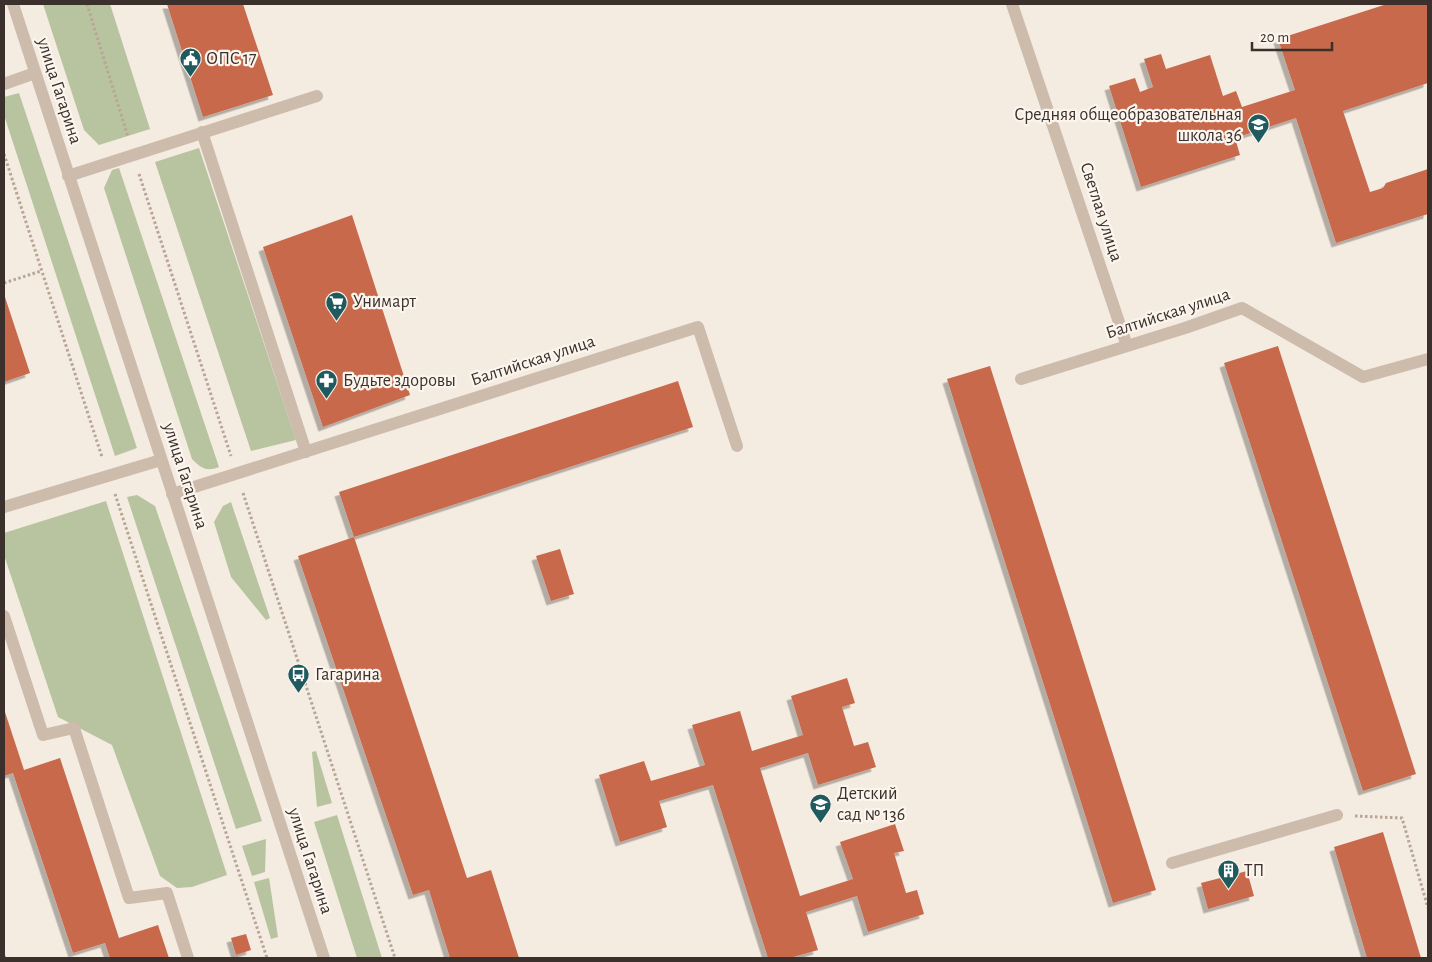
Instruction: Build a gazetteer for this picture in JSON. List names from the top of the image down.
{
  "streets": {
    "street": ["улица Гагарина", "Светлая улица", "Балтийская улица"]
  },
  "crossings": [
    ["улица Гагарина", "Балтийская улица"],
    ["Светлая улица", "Балтийская улица"]
  ],
  "places": {
    "public building": ["ОПС 17"],
    "school or university": ["Средняя общеобразовательная школа 36", "Детский сад № 136"],
    "supermarket": ["Унимарт"],
    "pharmacy": ["Будьте здоровы"],
    "bus stop": ["Гагарина"],
    "building": ["ТП"]
  },
  "scale_bar": "20 m"
}
